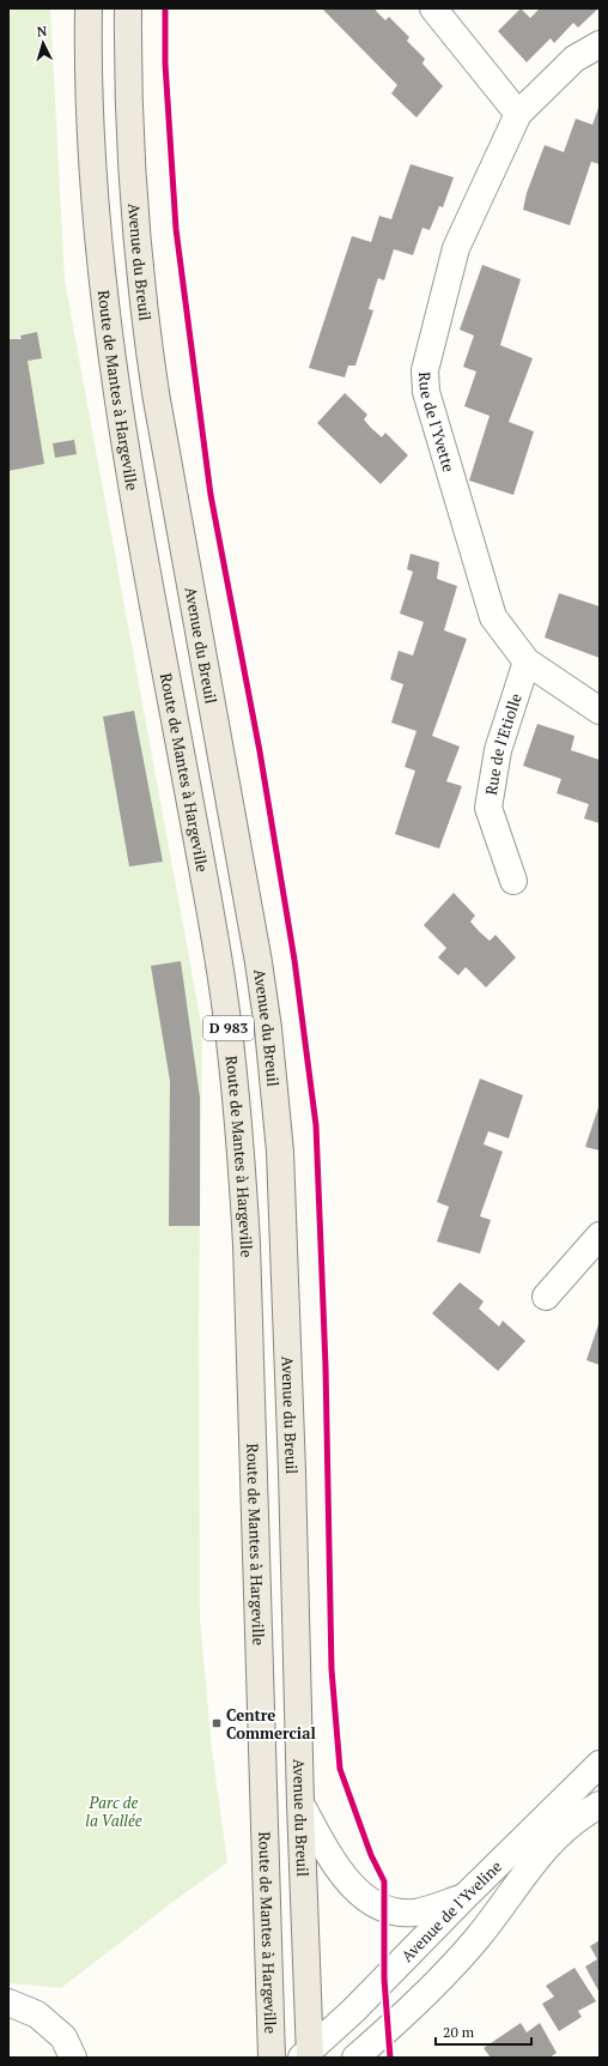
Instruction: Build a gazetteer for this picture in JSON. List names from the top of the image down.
{
  "streets": {
    "main road": ["Avenue du Breuil", "Route de Mantes à Hargeville", "D 983"],
    "street": ["Rue de l'Yvette", "Rue de l'Etiolle", "Avenue de l'Yveline"]
  },
  "crossings": [
    ["Avenue du Breuil", "Avenue de l'Yveline"],
    ["Rue de l'Yvette", "Rue de l'Etiolle"]
  ],
  "parks": ["Parc de la Vallée"],
  "places": {
    "transit": ["Centre Commercial"]
  },
  "scale_bar": "20 m",
  "north": "top"
}
